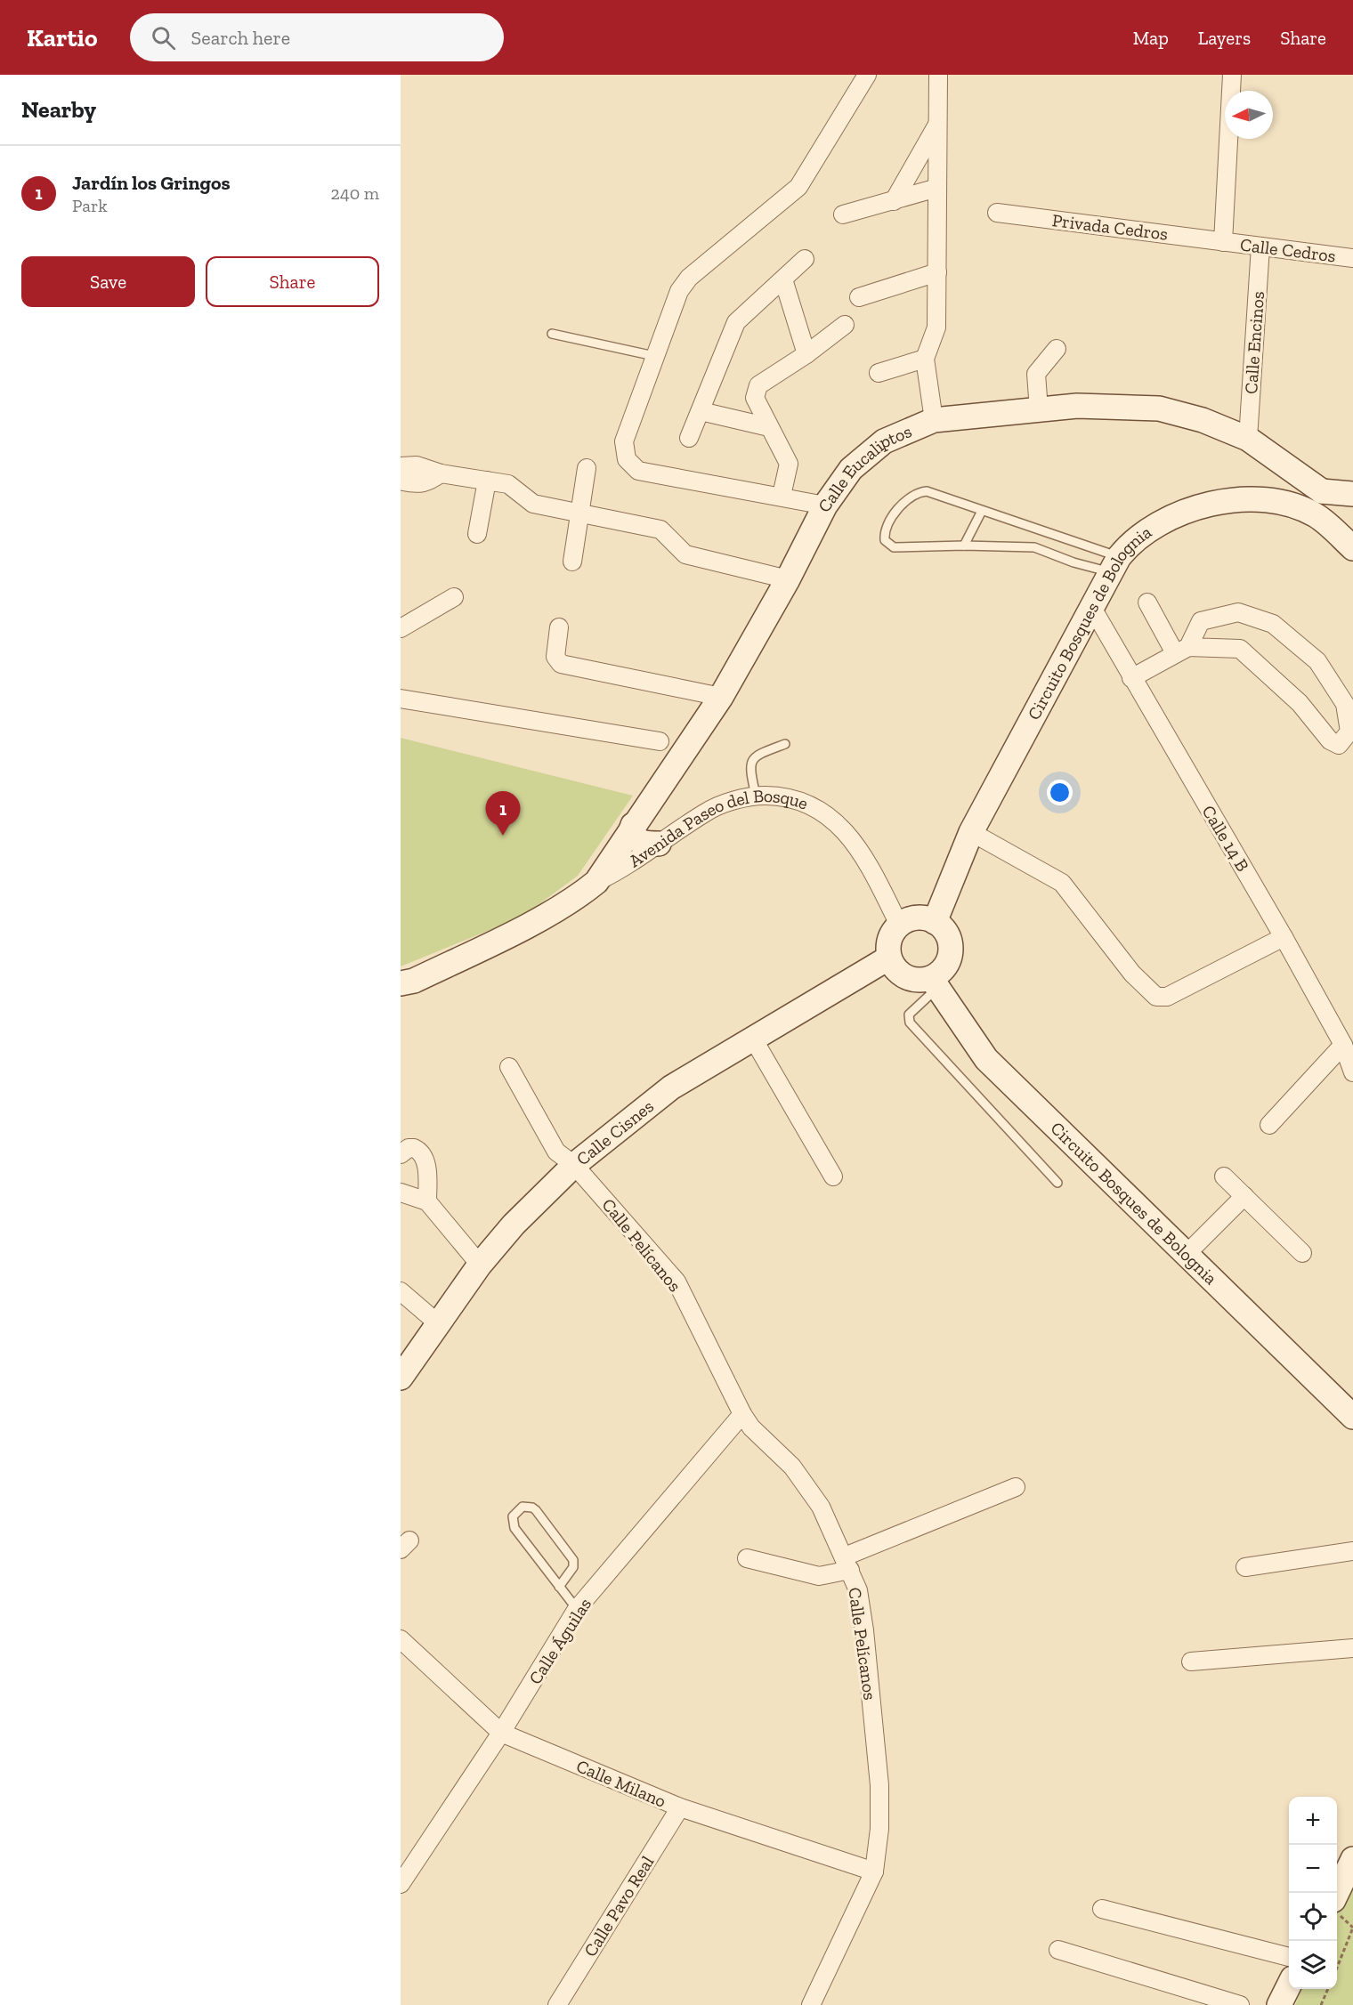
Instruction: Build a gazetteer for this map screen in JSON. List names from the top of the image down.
{
  "streets": {
    "main road": [
      "Calle Eucaliptos",
      "Circuito Bosques de Bolognia",
      "Avenida Paseo del Bosque",
      "Calle Cisnes"
    ],
    "street": [
      "Privada Cedros",
      "Calle Cedros",
      "Calle Encinos",
      "Calle 14 B",
      "Calle Pelícanos",
      "Calle Águilas",
      "Calle Milano",
      "Calle Pavo Real"
    ]
  },
  "crossings": [
    ["Privada Cedros", "Calle Cedros"],
    ["Calle Cedros", "Calle Encinos"],
    ["Calle Encinos", "Calle Eucaliptos"],
    ["Calle Eucaliptos", "Avenida Paseo del Bosque"],
    ["Circuito Bosques de Bolognia", "Avenida Paseo del Bosque"],
    ["Circuito Bosques de Bolognia", "Calle 14 B"],
    ["Circuito Bosques de Bolognia", "Calle Cisnes"],
    ["Avenida Paseo del Bosque", "Calle Cisnes"],
    ["Calle Cisnes", "Calle Pelícanos"],
    ["Calle Pelícanos", "Calle Águilas"],
    ["Calle Pelícanos", "Calle Milano"],
    ["Calle Águilas", "Calle Milano"],
    ["Calle Milano", "Calle Pavo Real"]
  ],
  "north": "left",
  "page": {
    "header": "Kartio",
    "search": "Search here",
    "nav": ["Map", "Layers", "Share"],
    "heading": "Nearby",
    "list": [
      {
        "mark": "1",
        "name": "Jardín los Gringos",
        "note": "Park",
        "value": "240 m"
      }
    ],
    "buttons": ["Save", "Share"],
    "pins": "1",
    "map_buttons": ["+", "−"]
  }
}
